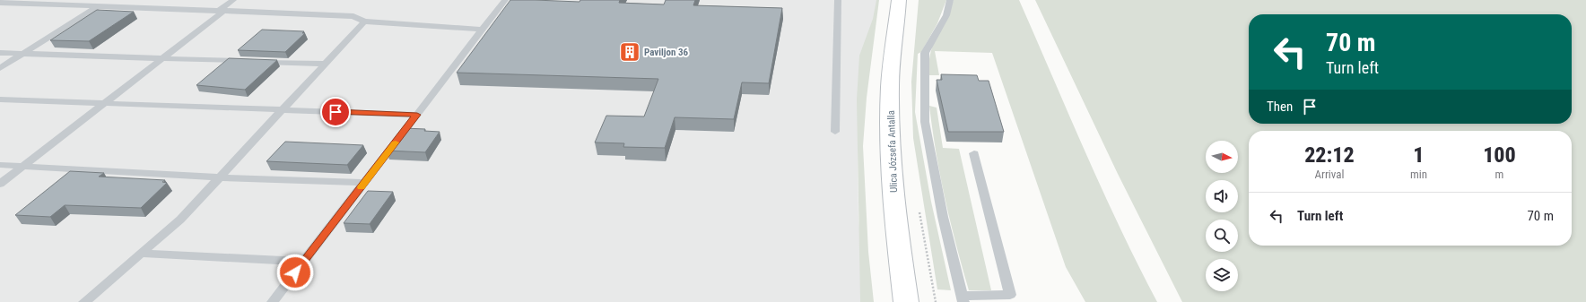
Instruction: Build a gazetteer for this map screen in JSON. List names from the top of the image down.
{
  "streets": {
    "street": ["Ulica Józsefa Antalla"]
  },
  "places": {
    "building": ["Paviljon 36"]
  },
  "north": "right",
  "page": {
    "turn": ["70 m", "Turn left"],
    "then": "Then",
    "eta": [
      "22:12",
      "Arrival",
      "1",
      "min",
      "100",
      "m"
    ],
    "list": [
      {
        "name": "Turn left",
        "value": "70 m"
      }
    ]
  }
}
